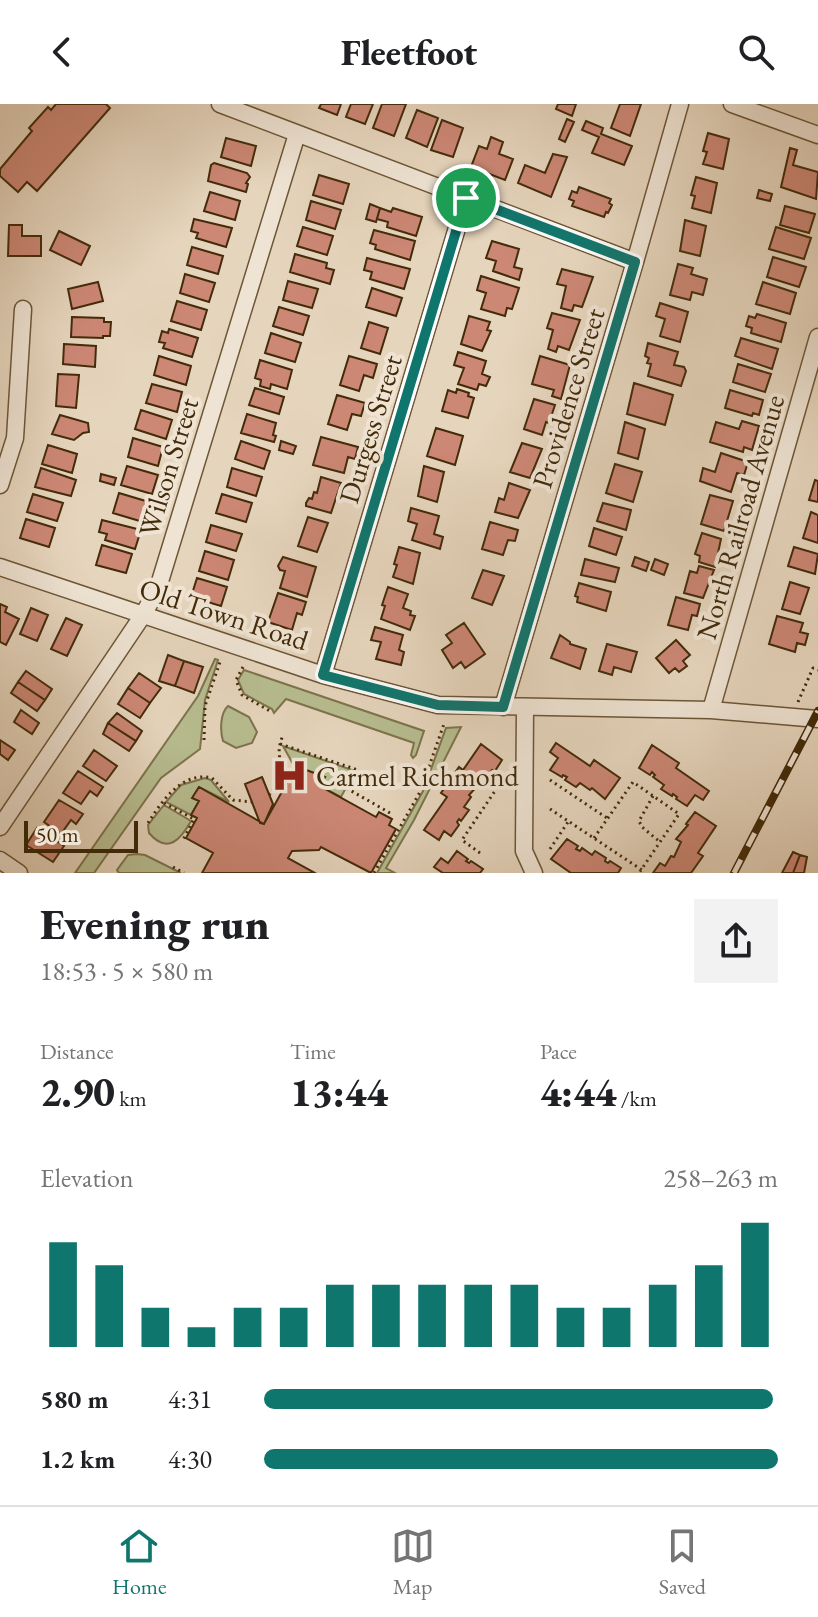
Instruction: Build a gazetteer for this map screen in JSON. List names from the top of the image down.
{
  "streets": {
    "street": [
      "Providence Street",
      "Durgess Street",
      "Wilson Street",
      "North Railroad Avenue",
      "Old Town Road"
    ]
  },
  "crossings": [
    ["Providence Street", "Old Town Road"],
    ["Durgess Street", "Old Town Road"],
    ["Wilson Street", "Old Town Road"],
    ["North Railroad Avenue", "Old Town Road"]
  ],
  "places": {
    "hospital": ["Carmel Richmond"]
  },
  "scale_bar": "50 m",
  "page": {
    "header": "Fleetfoot",
    "scale": "50 m",
    "heading": ["Evening run", "18:53 · 5 × 580 m"],
    "stats": [
      ["Distance", "2.90 km"],
      ["Time", "13:44"],
      ["Pace", "4:44 /km"]
    ],
    "chart": ["Elevation", "258–263 m"],
    "list": [
      {
        "name": "580 m",
        "note": "4:31"
      },
      {
        "name": "1.2 km",
        "note": "4:30"
      }
    ],
    "tabs": ["Home", "Map", "Saved"]
  }
}
